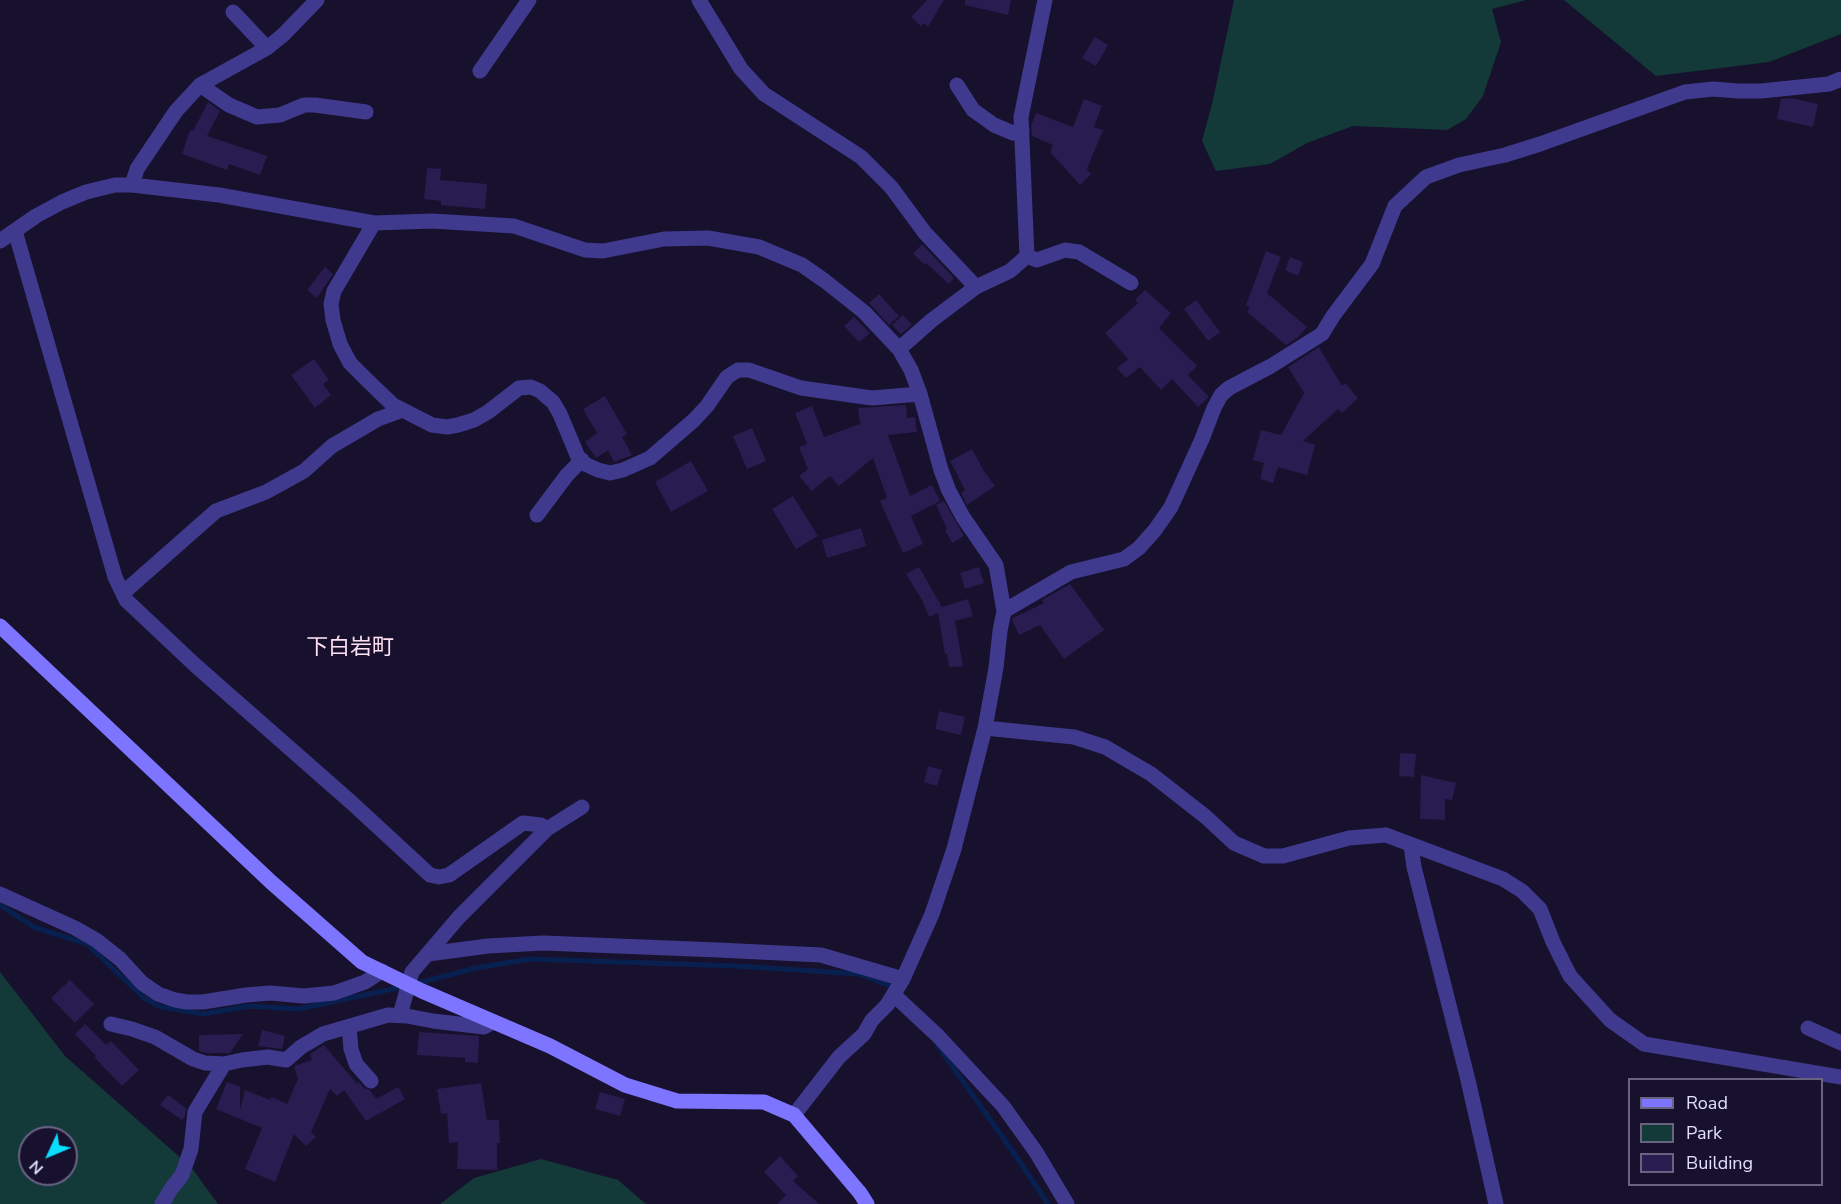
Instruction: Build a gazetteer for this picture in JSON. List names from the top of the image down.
{
  "districts": ["下白岩町"],
  "legend": ["Road", "Park", "Building"],
  "north": "bottom left"
}
